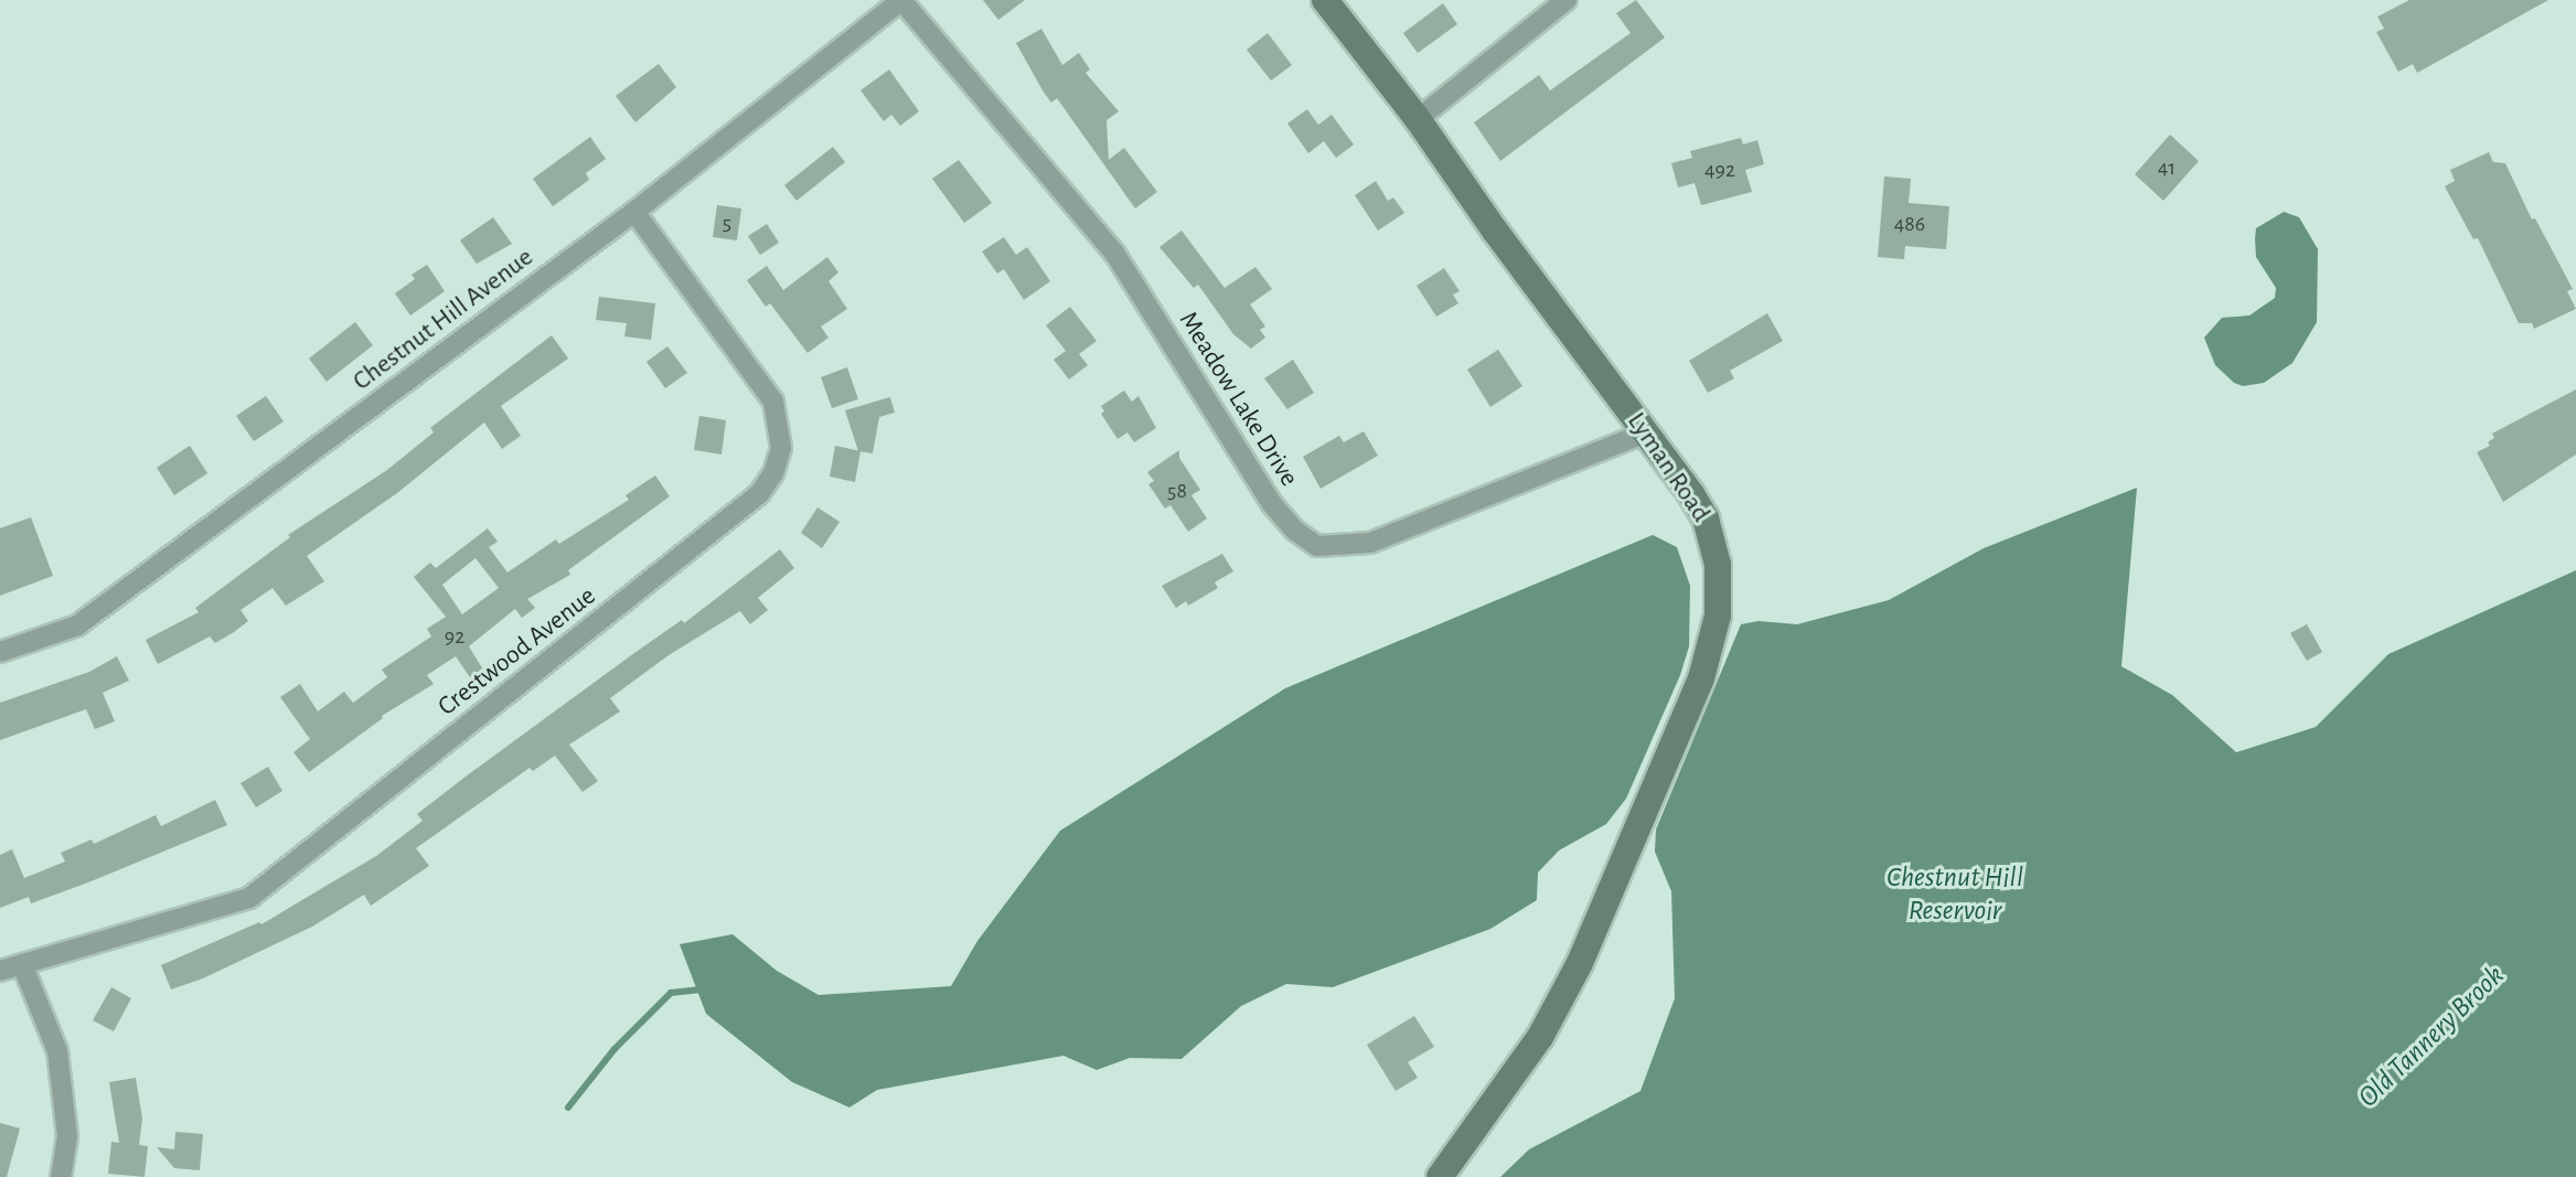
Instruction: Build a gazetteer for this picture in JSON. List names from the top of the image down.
{
  "streets": {
    "street": [
      "Chestnut Hill Avenue",
      "Meadow Lake Drive",
      "Lyman Road",
      "Crestwood Avenue"
    ]
  },
  "crossings": [
    ["Chestnut Hill Avenue", "Meadow Lake Drive"],
    ["Chestnut Hill Avenue", "Crestwood Avenue"],
    ["Meadow Lake Drive", "Lyman Road"]
  ],
  "water": ["Chestnut Hill Reservoir", "Old Tannery Brook"],
  "house_numbers": [
    "41",
    "492",
    "5",
    "486",
    "58",
    "92"
  ]
}
